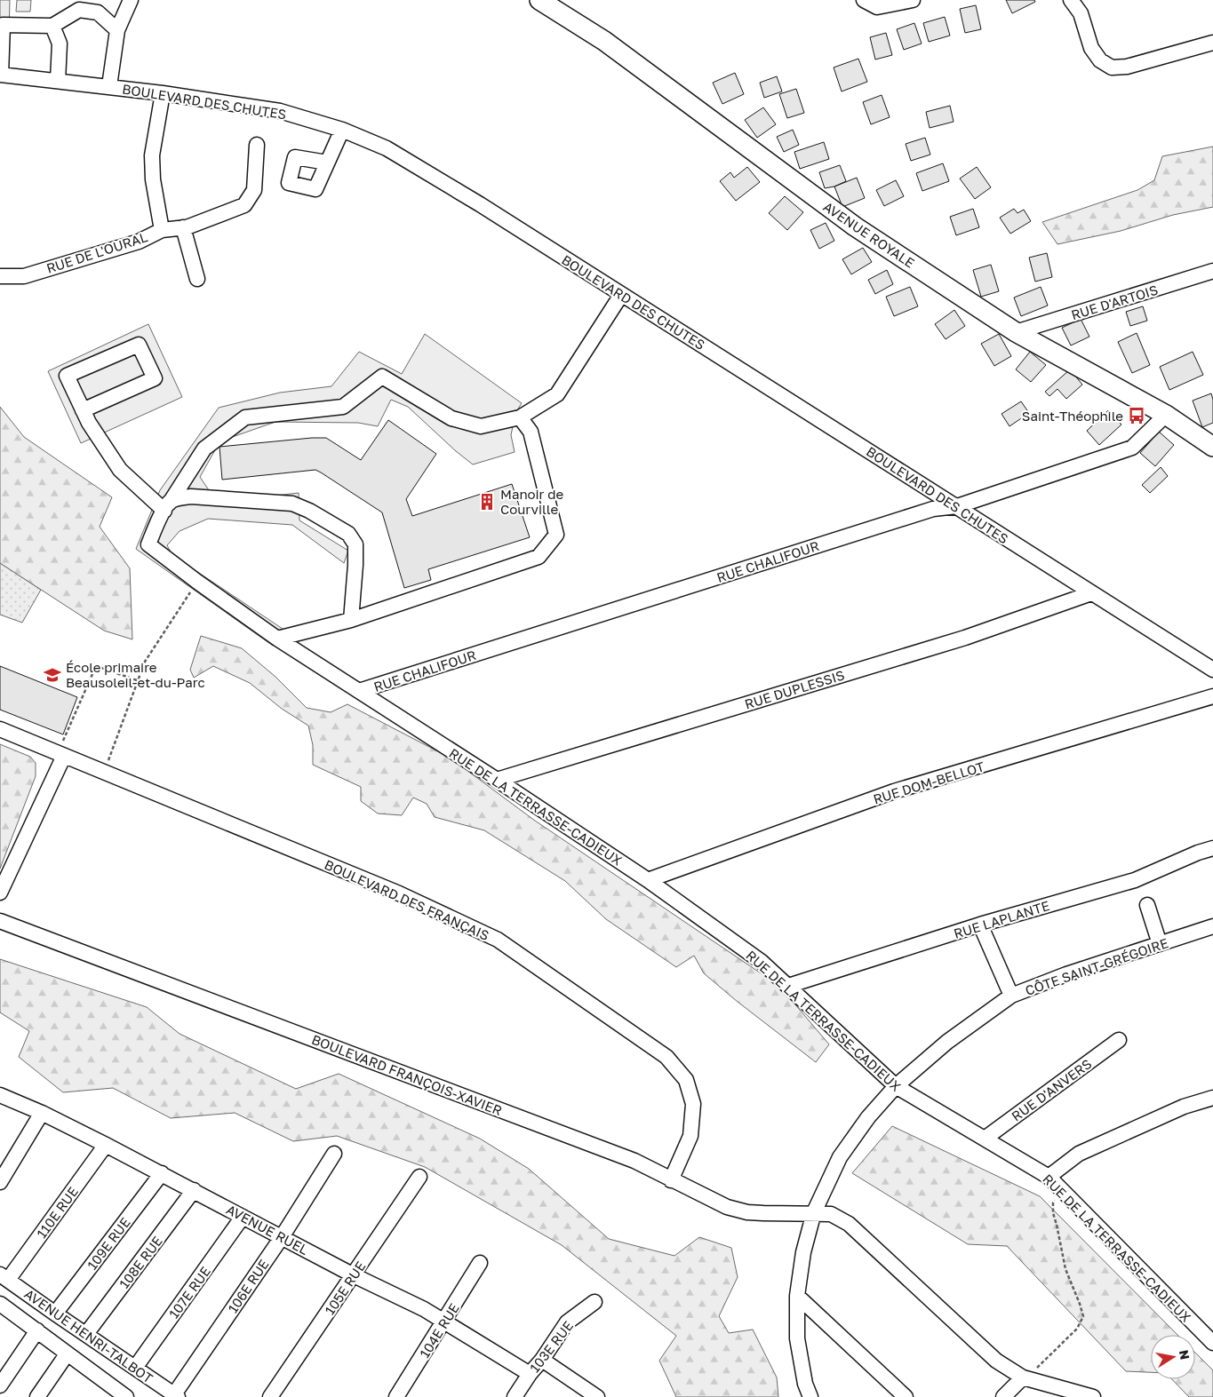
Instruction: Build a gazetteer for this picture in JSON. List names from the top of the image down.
{
  "streets": {
    "main road": ["AVENUE ROYALE"],
    "street": [
      "BOULEVARD DES CHUTES",
      "RUE DE L'OURAL",
      "RUE D'ARTOIS",
      "RUE CHALIFOUR",
      "RUE DUPLESSIS",
      "RUE DOM-BELLOT",
      "RUE DE LA TERRASSE-CADIEUX",
      "BOULEVARD DES FRANÇAIS",
      "RUE LAPLANTE",
      "CÔTE SAINT-GRÉGOIRE",
      "BOULEVARD FRANÇOIS-XAVIER",
      "RUE D'ANVERS",
      "110E RUE",
      "AVENUE RUEL",
      "109E RUE",
      "108E RUE",
      "106E RUE",
      "105E RUE",
      "107E RUE",
      "104E RUE",
      "AVENUE HENRI-TALBOT",
      "103E RUE"
    ]
  },
  "crossings": [
    ["BOULEVARD DES CHUTES", "RUE DE L'OURAL"],
    ["BOULEVARD DES CHUTES", "RUE CHALIFOUR"],
    ["BOULEVARD DES CHUTES", "RUE DUPLESSIS"],
    ["AVENUE ROYALE", "RUE D'ARTOIS"],
    ["AVENUE ROYALE", "RUE CHALIFOUR"],
    ["RUE CHALIFOUR", "RUE DE LA TERRASSE-CADIEUX"],
    ["RUE DUPLESSIS", "RUE DE LA TERRASSE-CADIEUX"],
    ["RUE DOM-BELLOT", "RUE DE LA TERRASSE-CADIEUX"],
    ["RUE DE LA TERRASSE-CADIEUX", "RUE LAPLANTE"],
    ["RUE DE LA TERRASSE-CADIEUX", "CÔTE SAINT-GRÉGOIRE"],
    ["RUE DE LA TERRASSE-CADIEUX", "RUE D'ANVERS"],
    ["BOULEVARD DES FRANÇAIS", "BOULEVARD FRANÇOIS-XAVIER"],
    ["CÔTE SAINT-GRÉGOIRE", "BOULEVARD FRANÇOIS-XAVIER"],
    ["110E RUE", "AVENUE RUEL"],
    ["110E RUE", "AVENUE HENRI-TALBOT"],
    ["AVENUE RUEL", "109E RUE"],
    ["AVENUE RUEL", "108E RUE"],
    ["AVENUE RUEL", "106E RUE"],
    ["AVENUE RUEL", "105E RUE"],
    ["AVENUE RUEL", "107E RUE"],
    ["AVENUE RUEL", "104E RUE"],
    ["AVENUE RUEL", "103E RUE"],
    ["109E RUE", "AVENUE HENRI-TALBOT"],
    ["108E RUE", "AVENUE HENRI-TALBOT"],
    ["106E RUE", "AVENUE HENRI-TALBOT"],
    ["107E RUE", "AVENUE HENRI-TALBOT"]
  ],
  "places": {
    "bus stop": ["Saint-Théophile"],
    "building": ["Manoir de Courville"],
    "school or university": ["École primaire Beausoleil-et-du-Parc"]
  },
  "north": "right"
}
